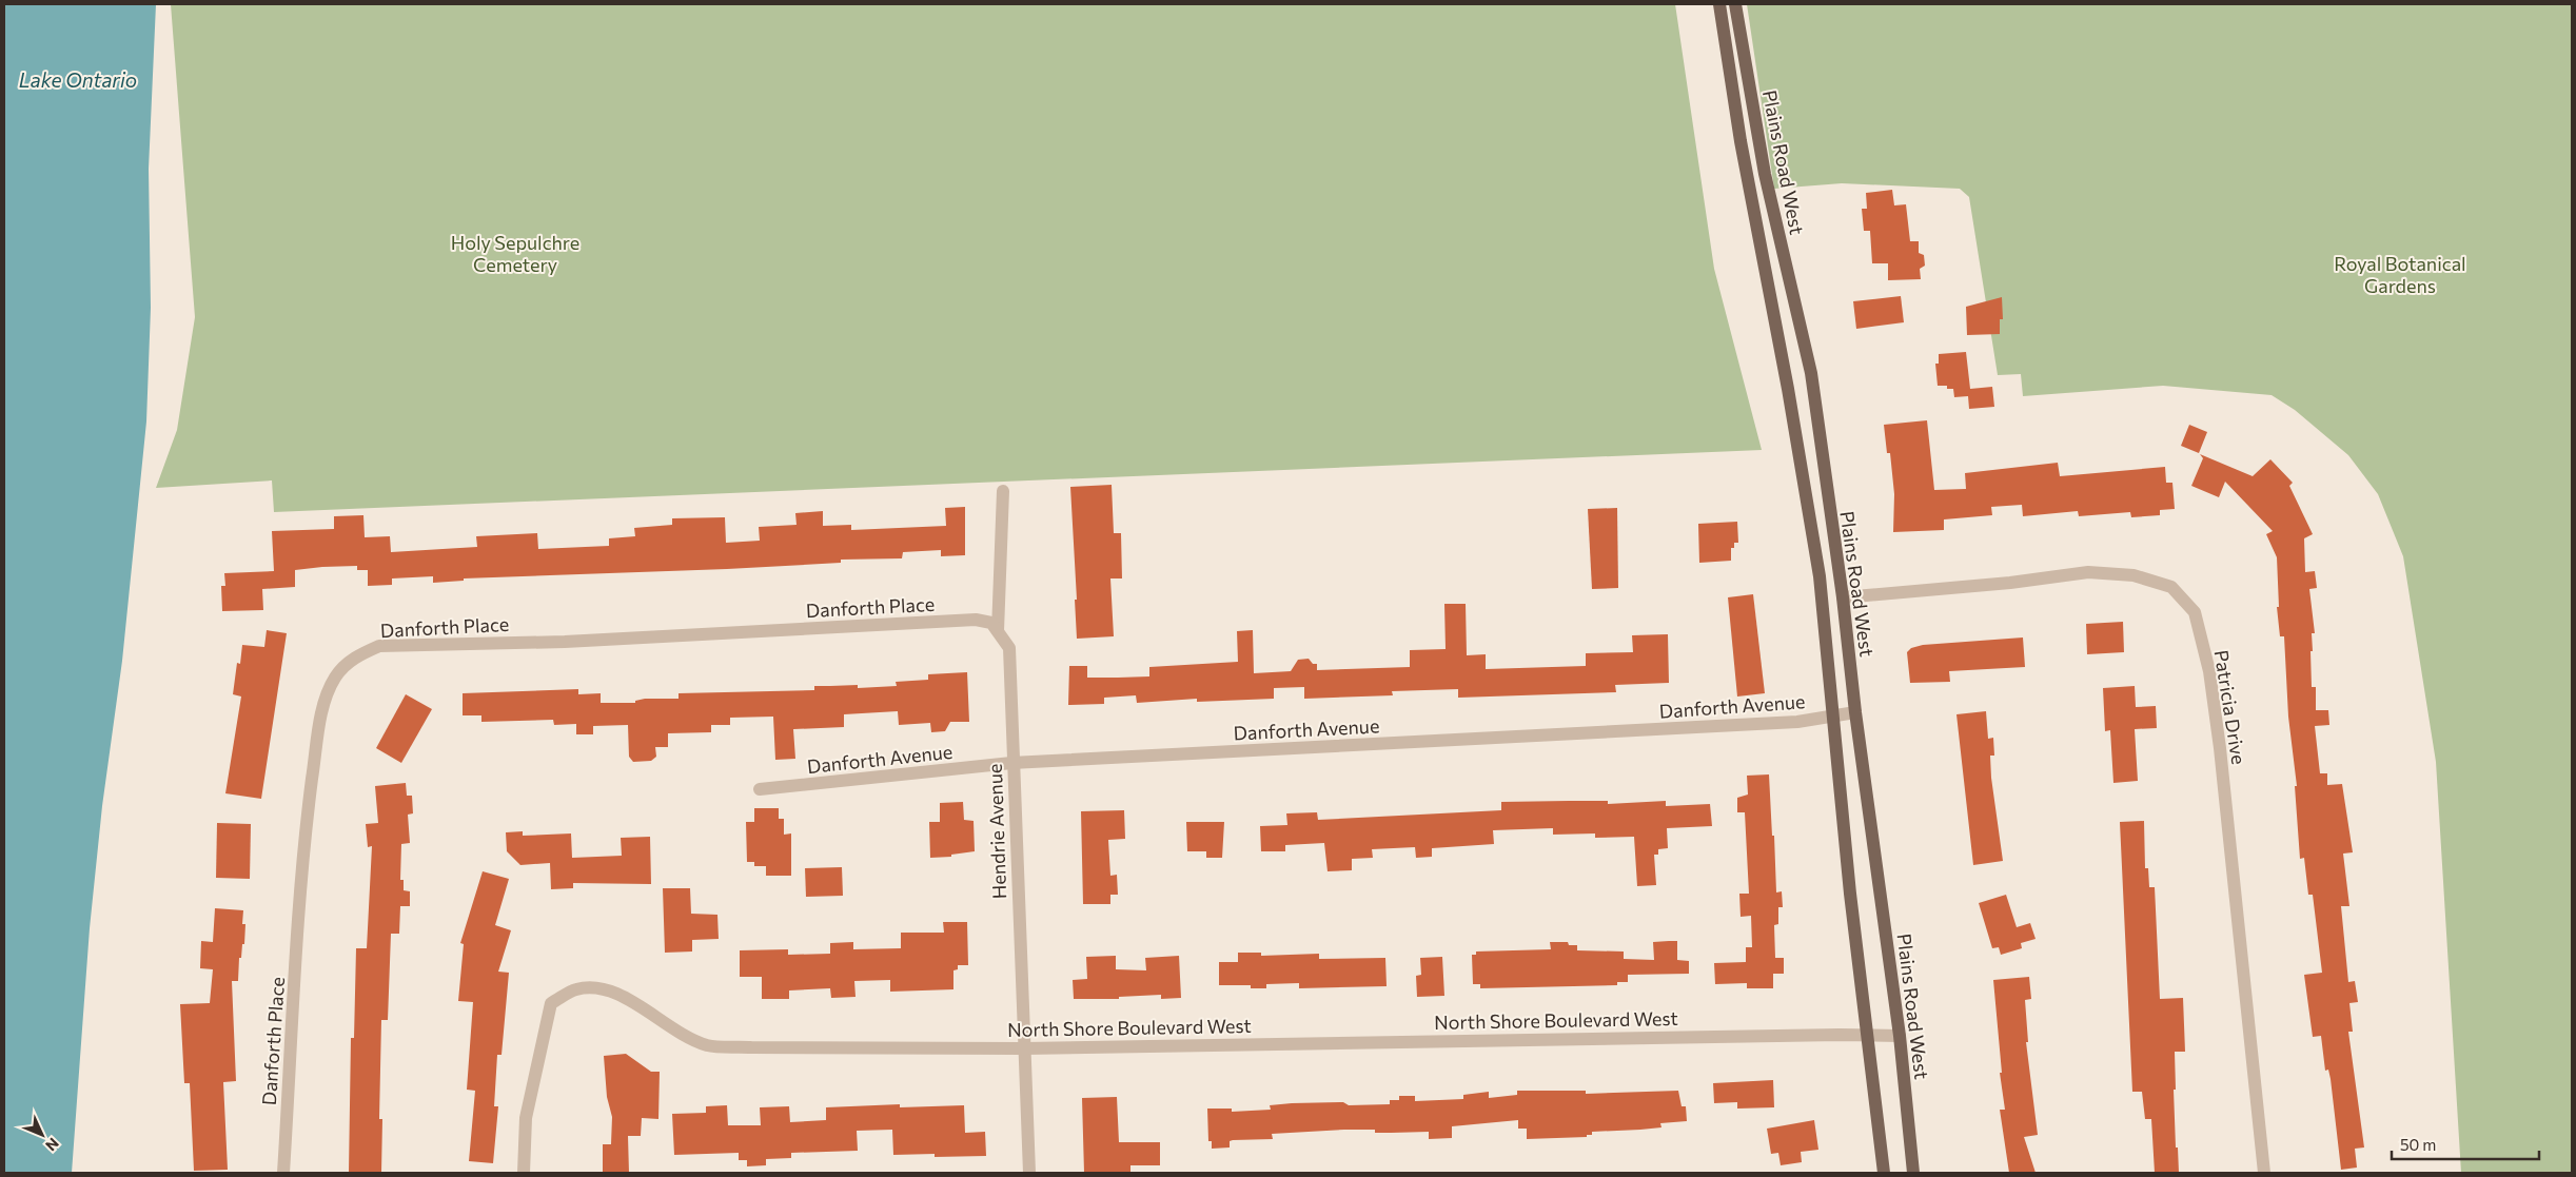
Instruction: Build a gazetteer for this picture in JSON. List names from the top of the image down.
{
  "streets": {
    "main road": ["Plains Road West"],
    "street": [
      "Danforth Place",
      "Danforth Avenue",
      "Patricia Drive",
      "Hendrie Avenue",
      "North Shore Boulevard West"
    ]
  },
  "crossings": [
    ["Plains Road West", "Danforth Avenue"],
    ["Plains Road West", "Patricia Drive"],
    ["Plains Road West", "North Shore Boulevard West"],
    ["Danforth Place", "Hendrie Avenue"],
    ["Danforth Avenue", "Hendrie Avenue"],
    ["Hendrie Avenue", "North Shore Boulevard West"]
  ],
  "water": ["Lake Ontario"],
  "parks": ["Holy Sepulchre Cemetery", "Royal Botanical Gardens"],
  "scale_bar": "50 m",
  "north": "bottom right"
}
